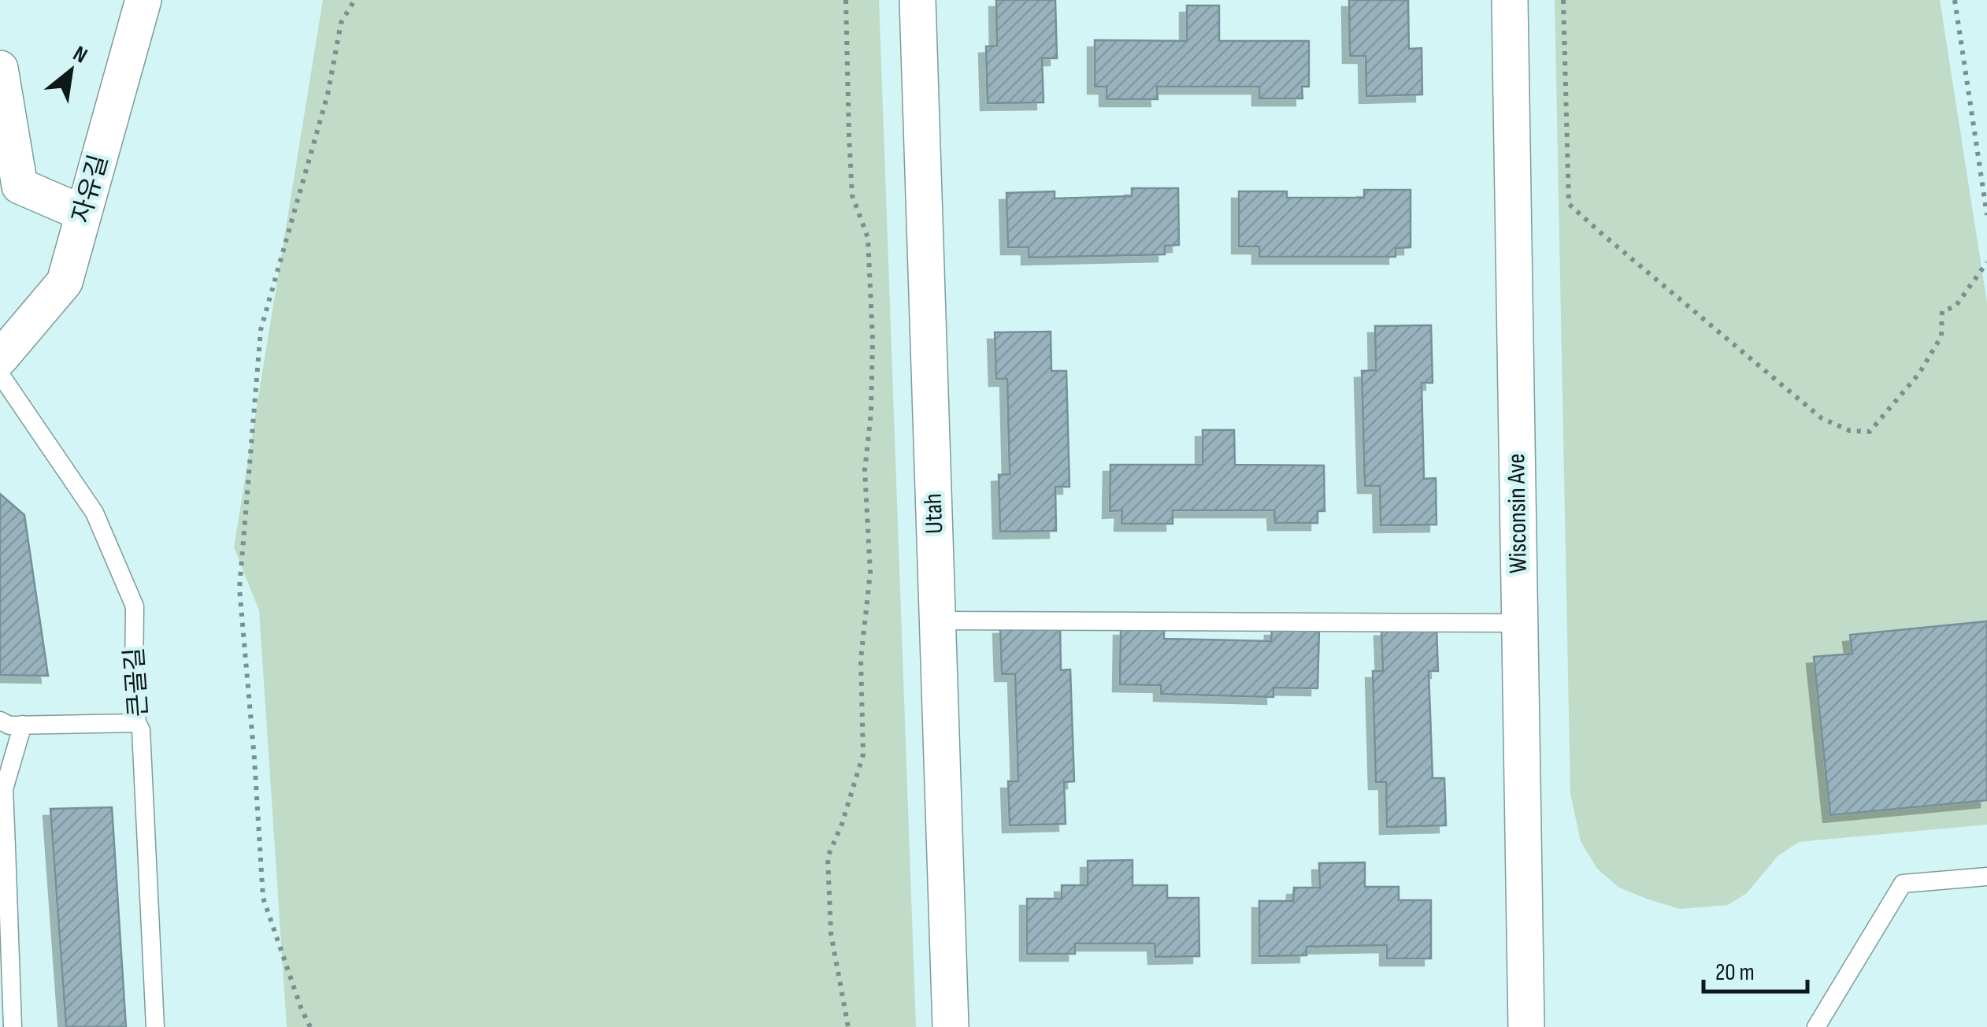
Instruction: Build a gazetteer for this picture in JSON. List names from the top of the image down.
{
  "streets": {
    "street": ["자유길", "Utah", "Wisconsin Ave"],
    "lane": ["큰골길"]
  },
  "scale_bar": "20 m",
  "north": "top right"
}
